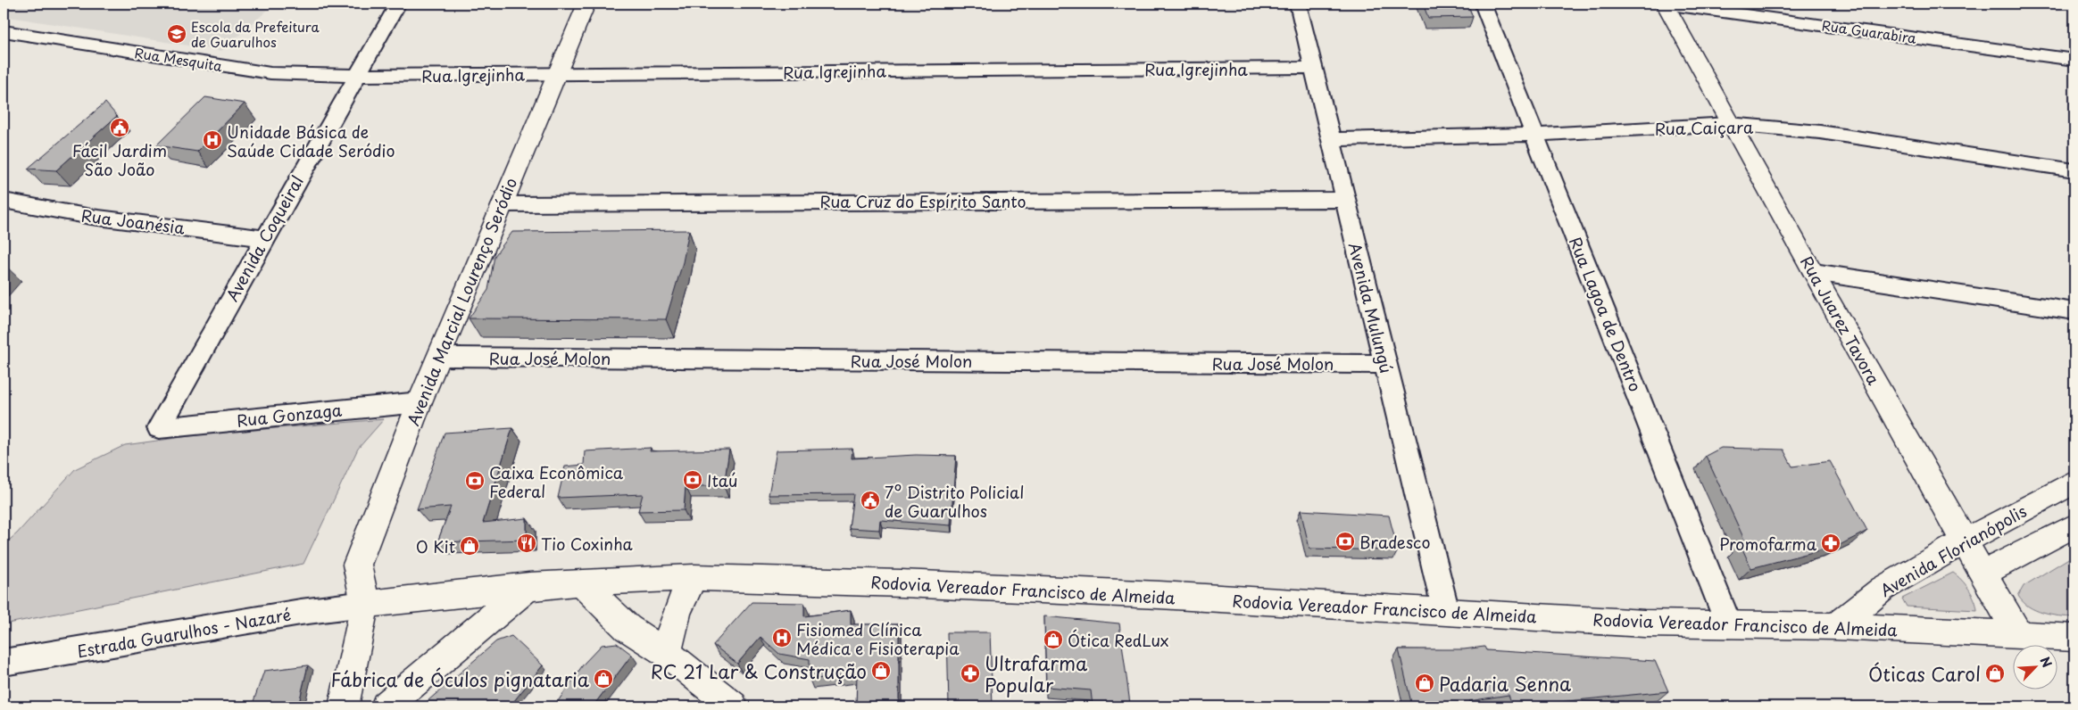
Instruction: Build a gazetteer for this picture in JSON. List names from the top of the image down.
{
  "streets": {
    "main road": [
      "Avenida Marcial Lourenço Seródio",
      "Rua Juarez Tavora",
      "Avenida Florianópolis",
      "Rodovia Vereador Francisco de Almeida"
    ],
    "street": [
      "Rua Guarabira",
      "Rua Mesquita",
      "Rua Igrejinha",
      "Rua Caiçara",
      "Rua Cruz do Espírito Santo",
      "Rua Joanésia",
      "Avenida Coqueiral",
      "Avenida Mulungú",
      "Rua Lagoa de Dentro",
      "Rua José Molon",
      "Rua Gonzaga",
      "Estrada Guarulhos - Nazaré"
    ]
  },
  "crossings": [
    ["Rua Guarabira", "Rua Juarez Tavora"],
    ["Rua Mesquita", "Rua Igrejinha"],
    ["Rua Mesquita", "Avenida Coqueiral"],
    ["Rua Igrejinha", "Avenida Coqueiral"],
    ["Rua Igrejinha", "Avenida Marcial Lourenço Seródio"],
    ["Rua Igrejinha", "Avenida Mulungú"],
    ["Rua Caiçara", "Avenida Mulungú"],
    ["Rua Caiçara", "Rua Lagoa de Dentro"],
    ["Rua Caiçara", "Rua Juarez Tavora"],
    ["Rua Cruz do Espírito Santo", "Avenida Marcial Lourenço Seródio"],
    ["Rua Cruz do Espírito Santo", "Avenida Mulungú"],
    ["Rua Joanésia", "Avenida Coqueiral"],
    ["Avenida Coqueiral", "Rua Gonzaga"],
    ["Avenida Marcial Lourenço Seródio", "Rua José Molon"],
    ["Avenida Marcial Lourenço Seródio", "Rua Gonzaga"],
    ["Avenida Marcial Lourenço Seródio", "Estrada Guarulhos - Nazaré"],
    ["Avenida Mulungú", "Rua José Molon"],
    ["Avenida Mulungú", "Rodovia Vereador Francisco de Almeida"],
    ["Rua Lagoa de Dentro", "Rodovia Vereador Francisco de Almeida"],
    ["Rua Juarez Tavora", "Avenida Florianópolis"],
    ["Rua Juarez Tavora", "Rodovia Vereador Francisco de Almeida"],
    ["Avenida Florianópolis", "Rodovia Vereador Francisco de Almeida"]
  ],
  "places": {
    "school or university": ["Escola da Prefeitura de Guarulhos"],
    "public building": ["Fácil Jardim São João", "7º Distrito Policial de Guarulhos"],
    "hospital": ["Unidade Básica de Saúde Cidade Seródio", "Fisiomed Clínica Médica e Fisioterapia"],
    "bank": ["Itaú", "Caixa Econômica Federal", "Bradesco"],
    "restaurant": ["Tio Coxinha"],
    "pharmacy": ["Promofarma", "Ultrafarma Popular"],
    "shop": [
      "O Kit",
      "Ótica RedLux",
      "RC 21 Lar & Construção",
      "Óticas Carol",
      "Fábrica de Óculos pignataria",
      "Padaria Senna"
    ]
  },
  "north": "top right"
}
